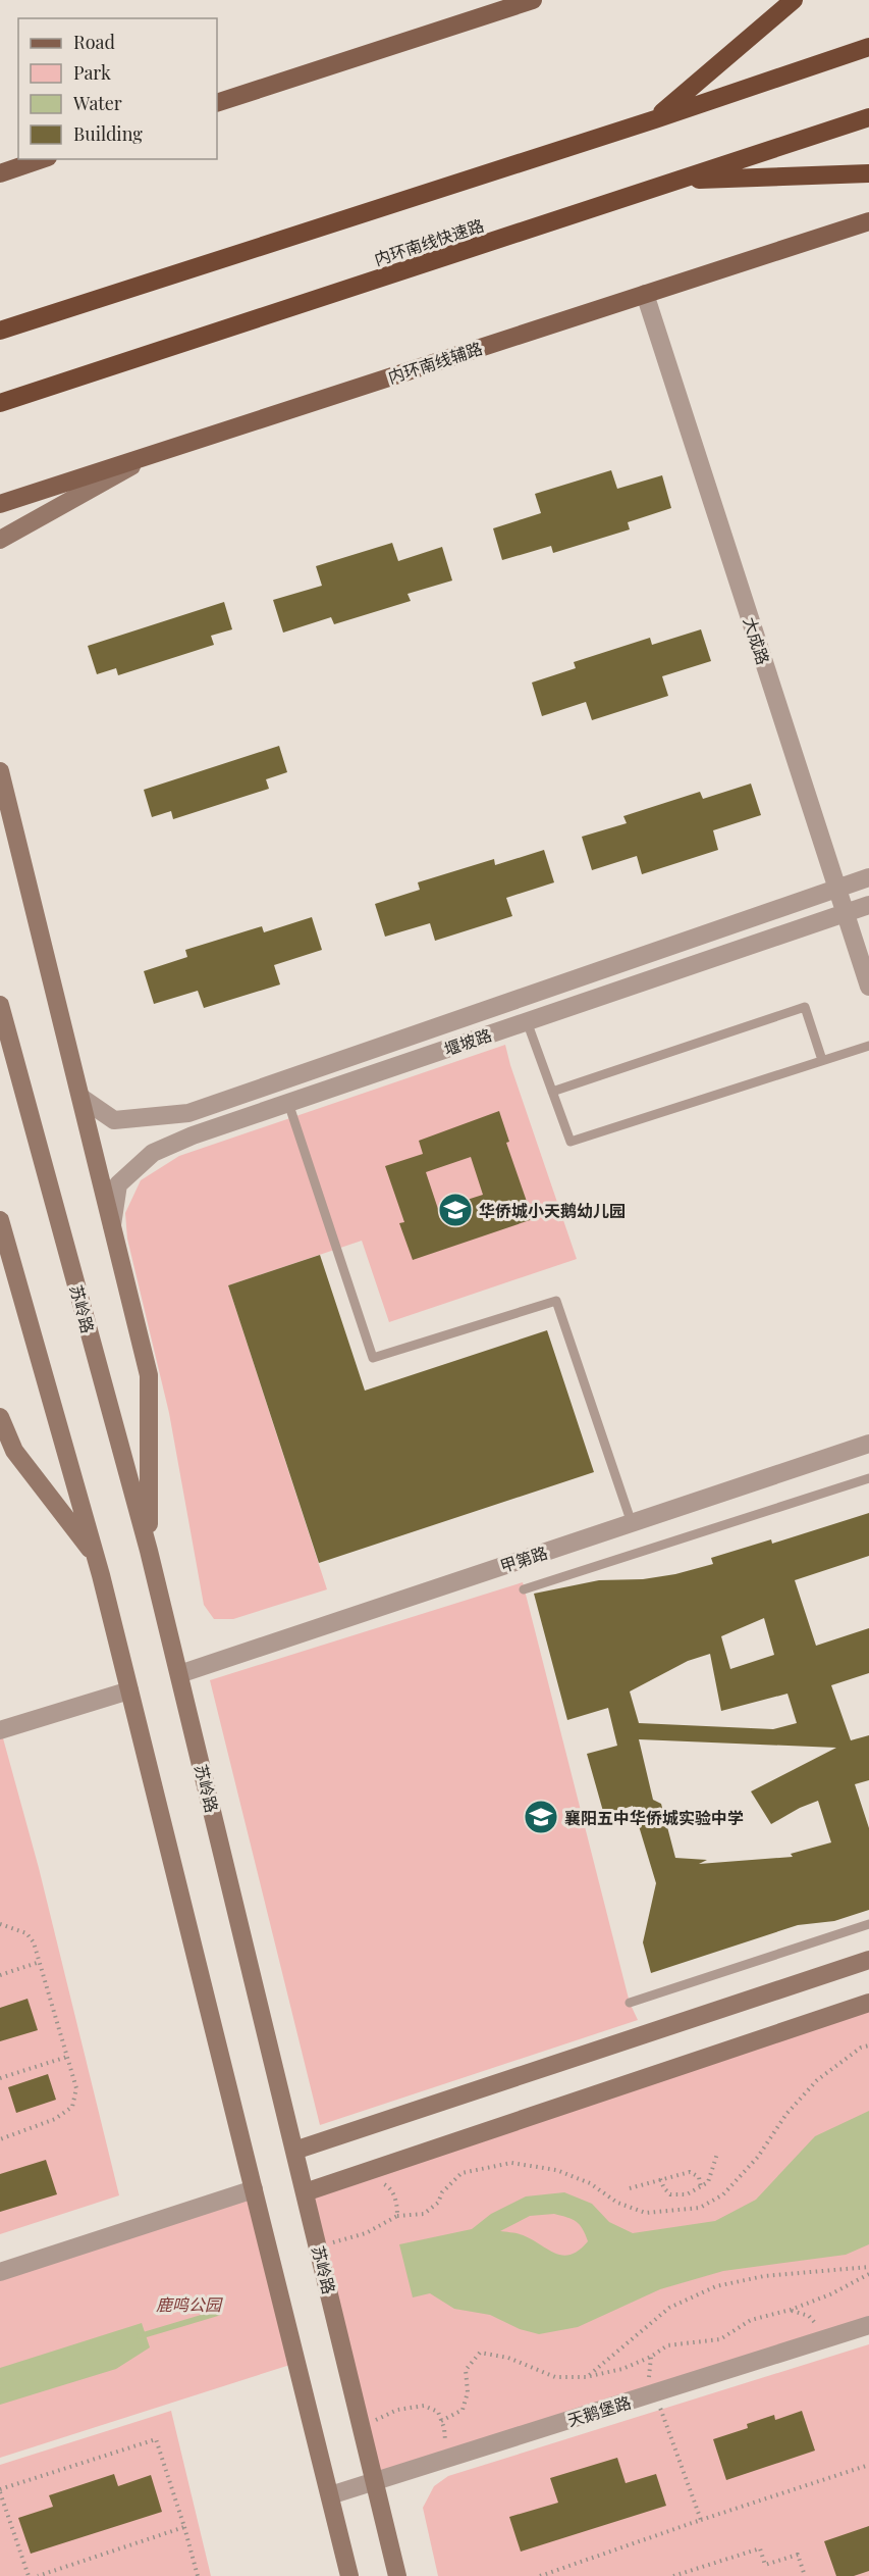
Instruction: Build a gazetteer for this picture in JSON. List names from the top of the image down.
{
  "streets": {
    "highway": ["内环南线快速路"],
    "main road": ["内环南线辅路", "苏岭路"],
    "street": [
      "大成路",
      "堰坡路",
      "甲第路",
      "天鹅堡路"
    ]
  },
  "crossings": [
    ["内环南线辅路", "大成路"],
    ["大成路", "堰坡路"],
    ["苏岭路", "甲第路"],
    ["苏岭路", "天鹅堡路"]
  ],
  "parks": ["鹿鸣公园"],
  "places": {
    "school or university": ["华侨城小天鹅幼儿园", "襄阳五中华侨城实验中学"]
  },
  "legend": [
    "Road",
    "Park",
    "Water",
    "Building"
  ]
}
